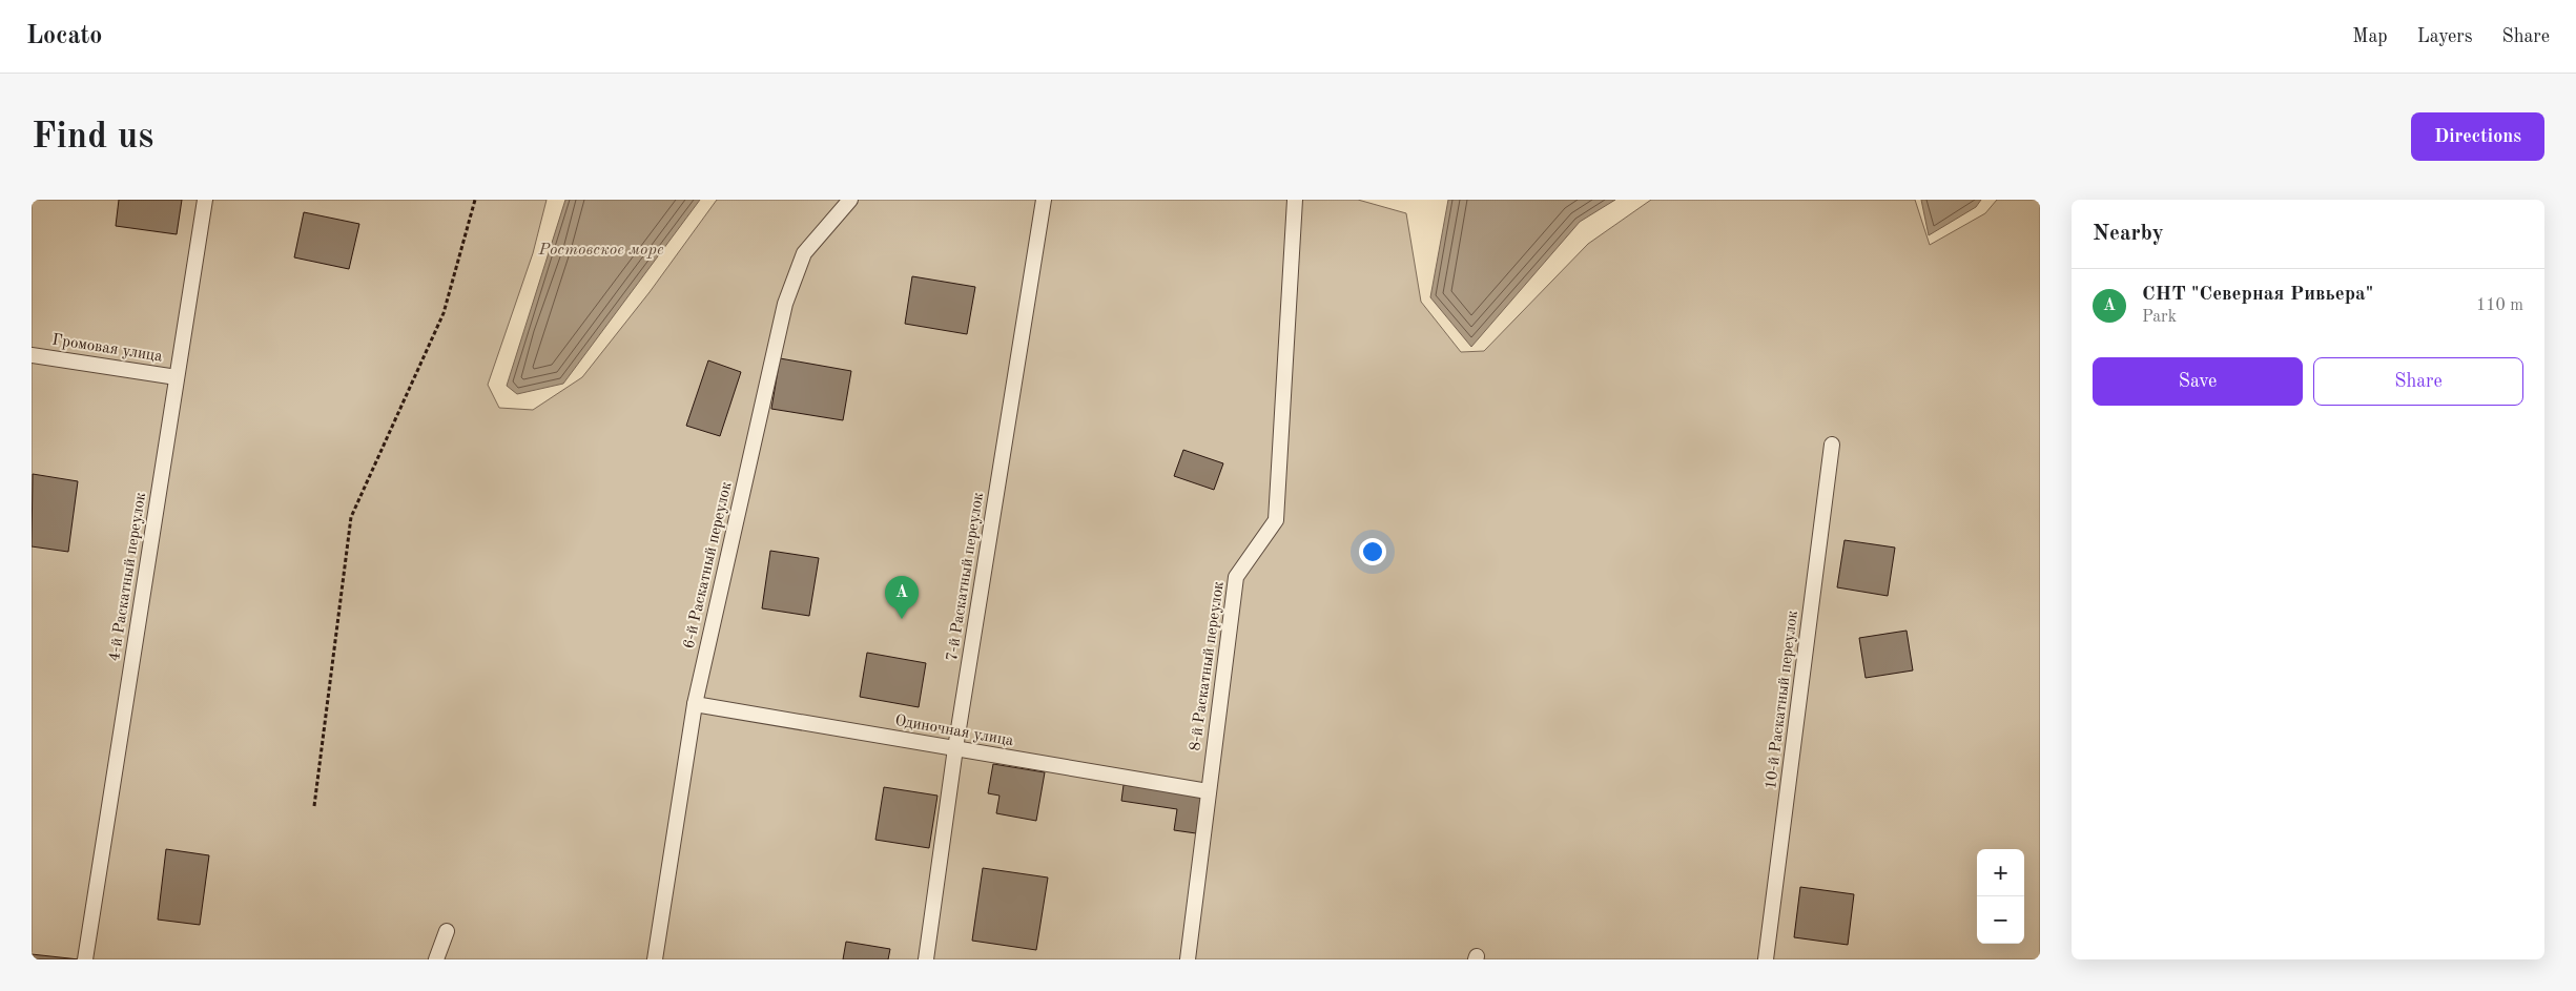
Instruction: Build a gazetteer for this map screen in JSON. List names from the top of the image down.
{
  "streets": {
    "lane": [
      "Громовая улица",
      "6-й Раскатный переулок",
      "4-й Раскатный переулок",
      "7-й Раскатный переулок",
      "8-й Раскатный переулок",
      "10-й Раскатный переулок",
      "Одиночная улица"
    ]
  },
  "crossings": [
    ["Громовая улица", "4-й Раскатный переулок"],
    ["6-й Раскатный переулок", "Одиночная улица"],
    ["7-й Раскатный переулок", "Одиночная улица"],
    ["8-й Раскатный переулок", "Одиночная улица"]
  ],
  "water": ["Ростовское море"],
  "page": {
    "header": "Locato",
    "nav": ["Map", "Layers", "Share"],
    "buttons": [
      "Directions",
      ["Save", "Share"]
    ],
    "title": "Find us",
    "heading": "Nearby",
    "list": [
      {
        "mark": "A",
        "name": "СНТ \"Северная Ривьера\"",
        "note": "Park",
        "value": "110 m"
      }
    ],
    "pins": "A",
    "map_buttons": ["+", "−"]
  }
}
